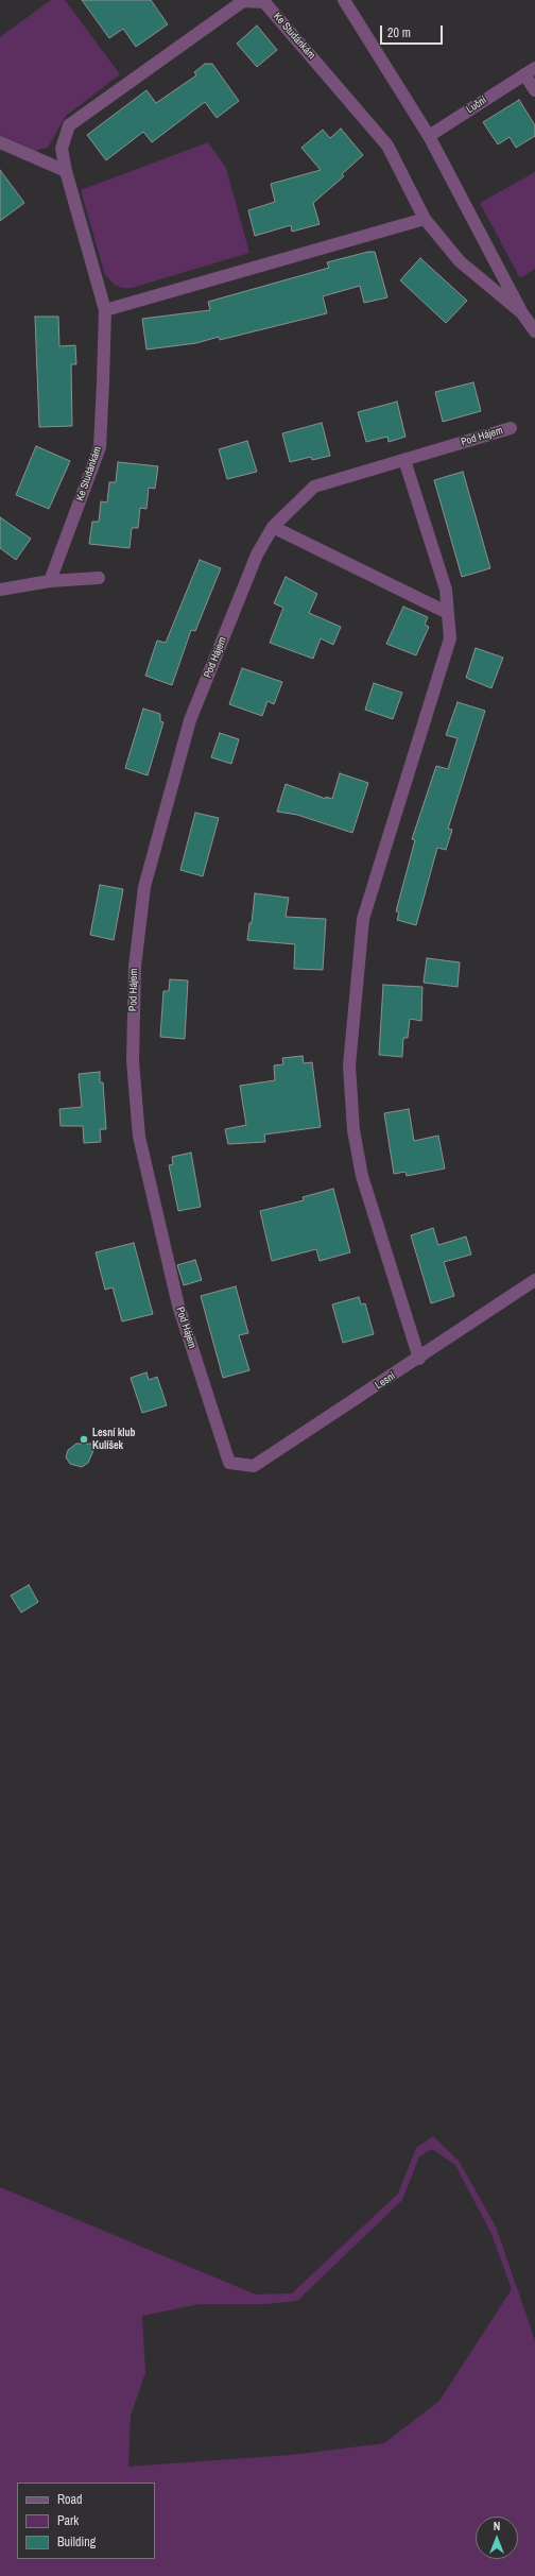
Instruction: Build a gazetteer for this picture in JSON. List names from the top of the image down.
{
  "streets": {
    "street": [
      "Ke Studánkám",
      "Luční",
      "Pod Hájem",
      "Lesní"
    ]
  },
  "crossings": [
    ["Ke Studánkám", "Luční"],
    ["Pod Hájem", "Lesní"]
  ],
  "places": ["Lesní klub Kulíšek"],
  "legend": ["Road", "Park", "Building"],
  "scale_bar": "20 m",
  "north": "top"
}
